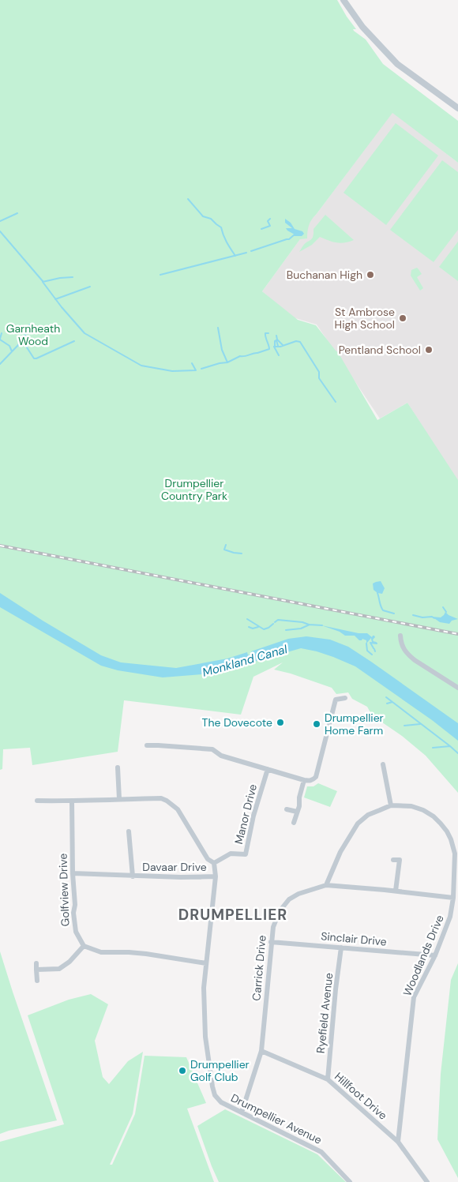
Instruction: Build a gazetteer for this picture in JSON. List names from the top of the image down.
{
  "streets": {
    "street": [
      "Manor Drive",
      "Davaar Drive",
      "Golfview Drive",
      "Sinclair Drive",
      "Woodlands Drive",
      "Carrick Drive",
      "Ryefield Avenue",
      "Hillfoot Drive",
      "Drumpellier Avenue"
    ]
  },
  "crossings": [
    ["Manor Drive", "Drumpellier Avenue"],
    ["Davaar Drive", "Golfview Drive"],
    ["Davaar Drive", "Drumpellier Avenue"],
    ["Sinclair Drive", "Woodlands Drive"],
    ["Sinclair Drive", "Carrick Drive"],
    ["Sinclair Drive", "Ryefield Avenue"],
    ["Woodlands Drive", "Carrick Drive"],
    ["Woodlands Drive", "Hillfoot Drive"],
    ["Carrick Drive", "Hillfoot Drive"],
    ["Carrick Drive", "Drumpellier Avenue"],
    ["Ryefield Avenue", "Hillfoot Drive"]
  ],
  "districts": ["DRUMPELLIER"],
  "water": ["Monkland Canal"],
  "parks": ["Garnheath Wood", "Drumpellier Country Park"],
  "places": [
    "Buchanan High",
    "St Ambrose High School",
    "Pentland School",
    "The Dovecote",
    "Drumpellier Home Farm",
    "Drumpellier Golf Club"
  ]
}
